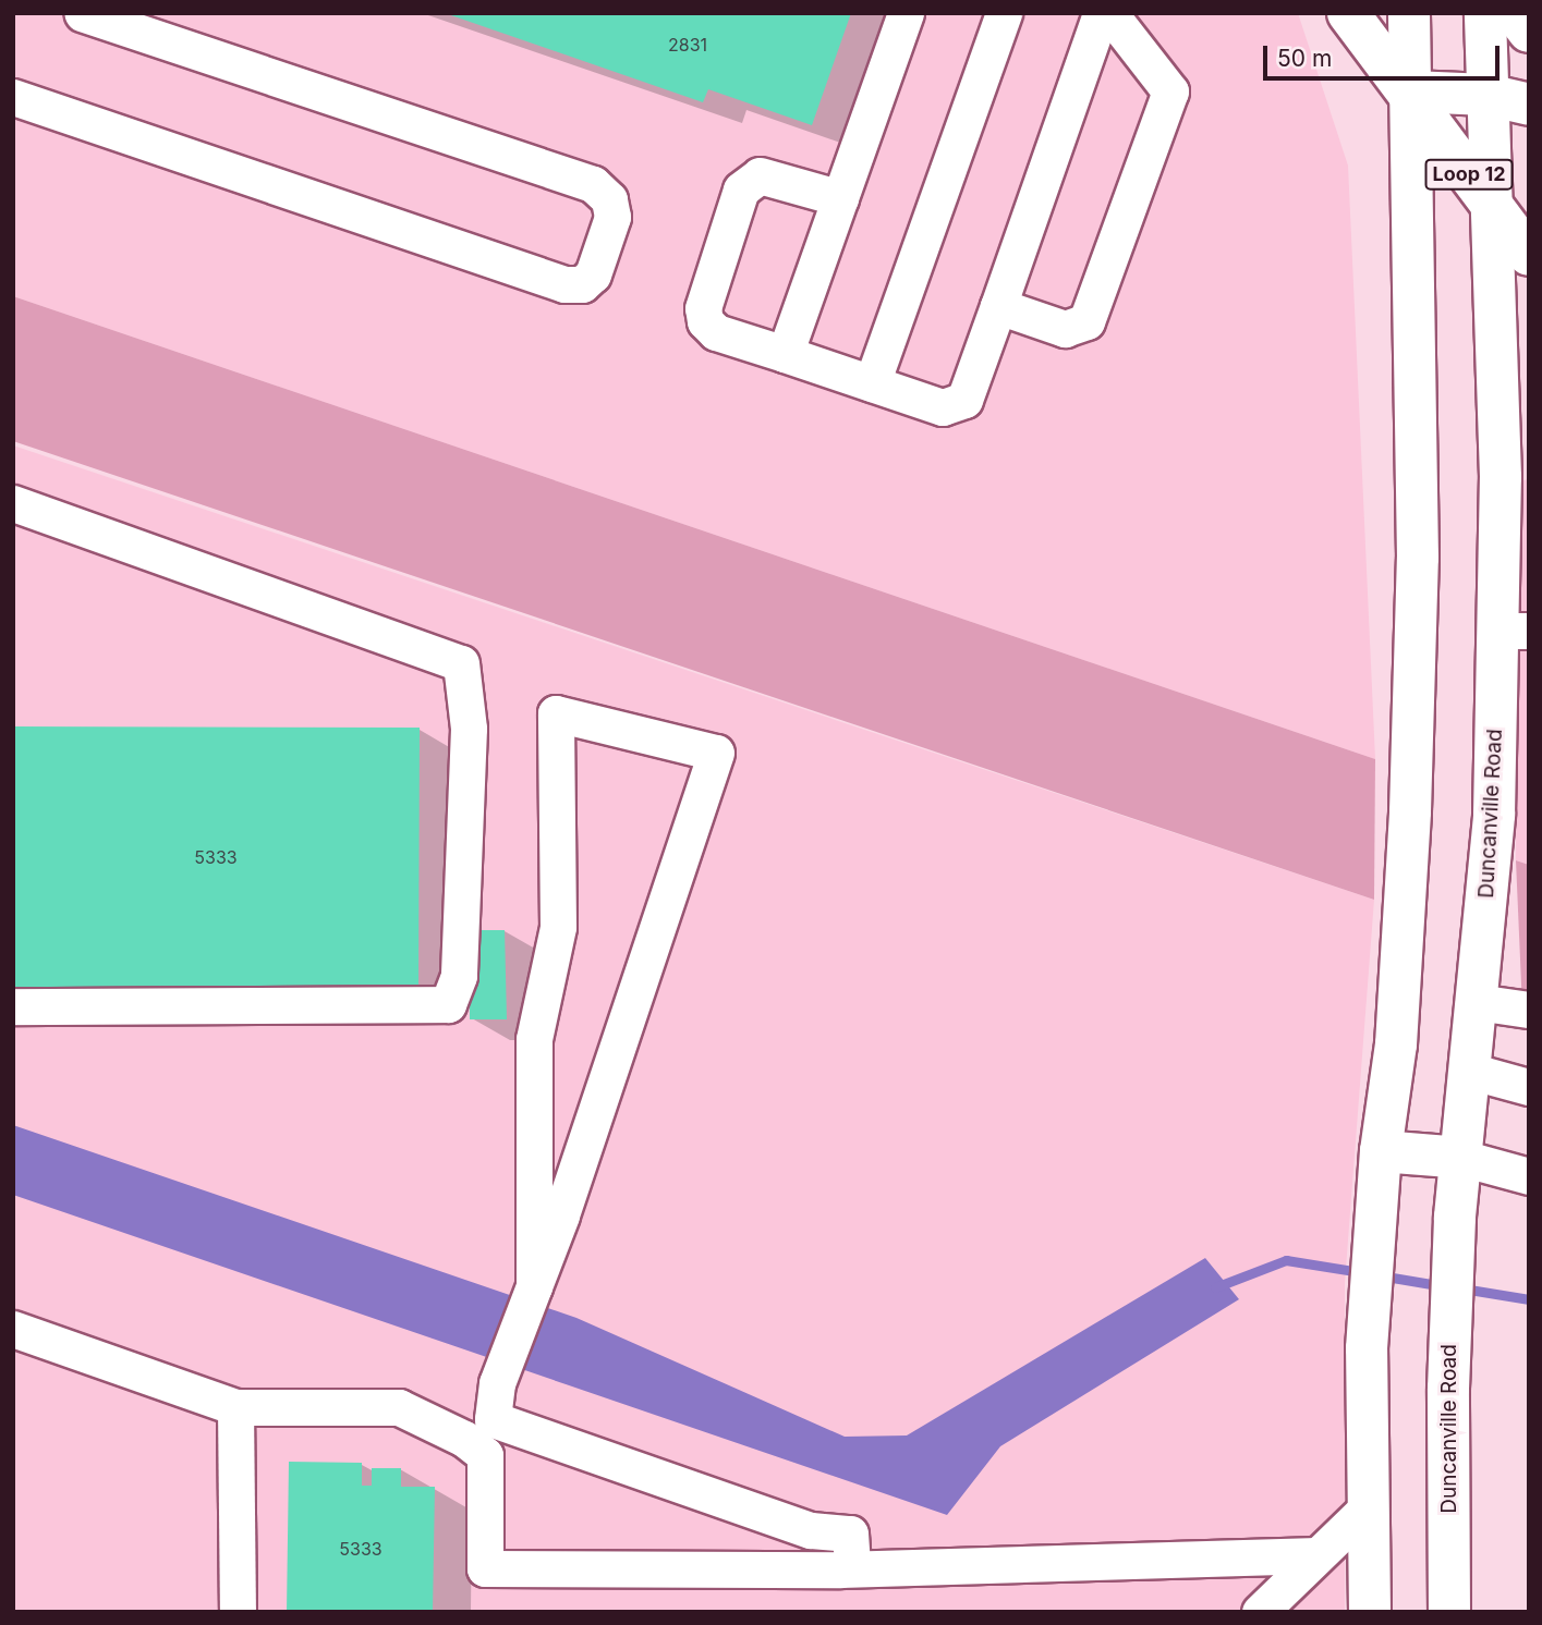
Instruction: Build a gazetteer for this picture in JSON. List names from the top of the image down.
{
  "streets": {
    "main road": ["Loop 12", "Duncanville Road"]
  },
  "crossings": [
    ["Loop 12", "Duncanville Road"]
  ],
  "house_numbers": ["2831", "5333", "5333"],
  "scale_bar": "50 m"
}
